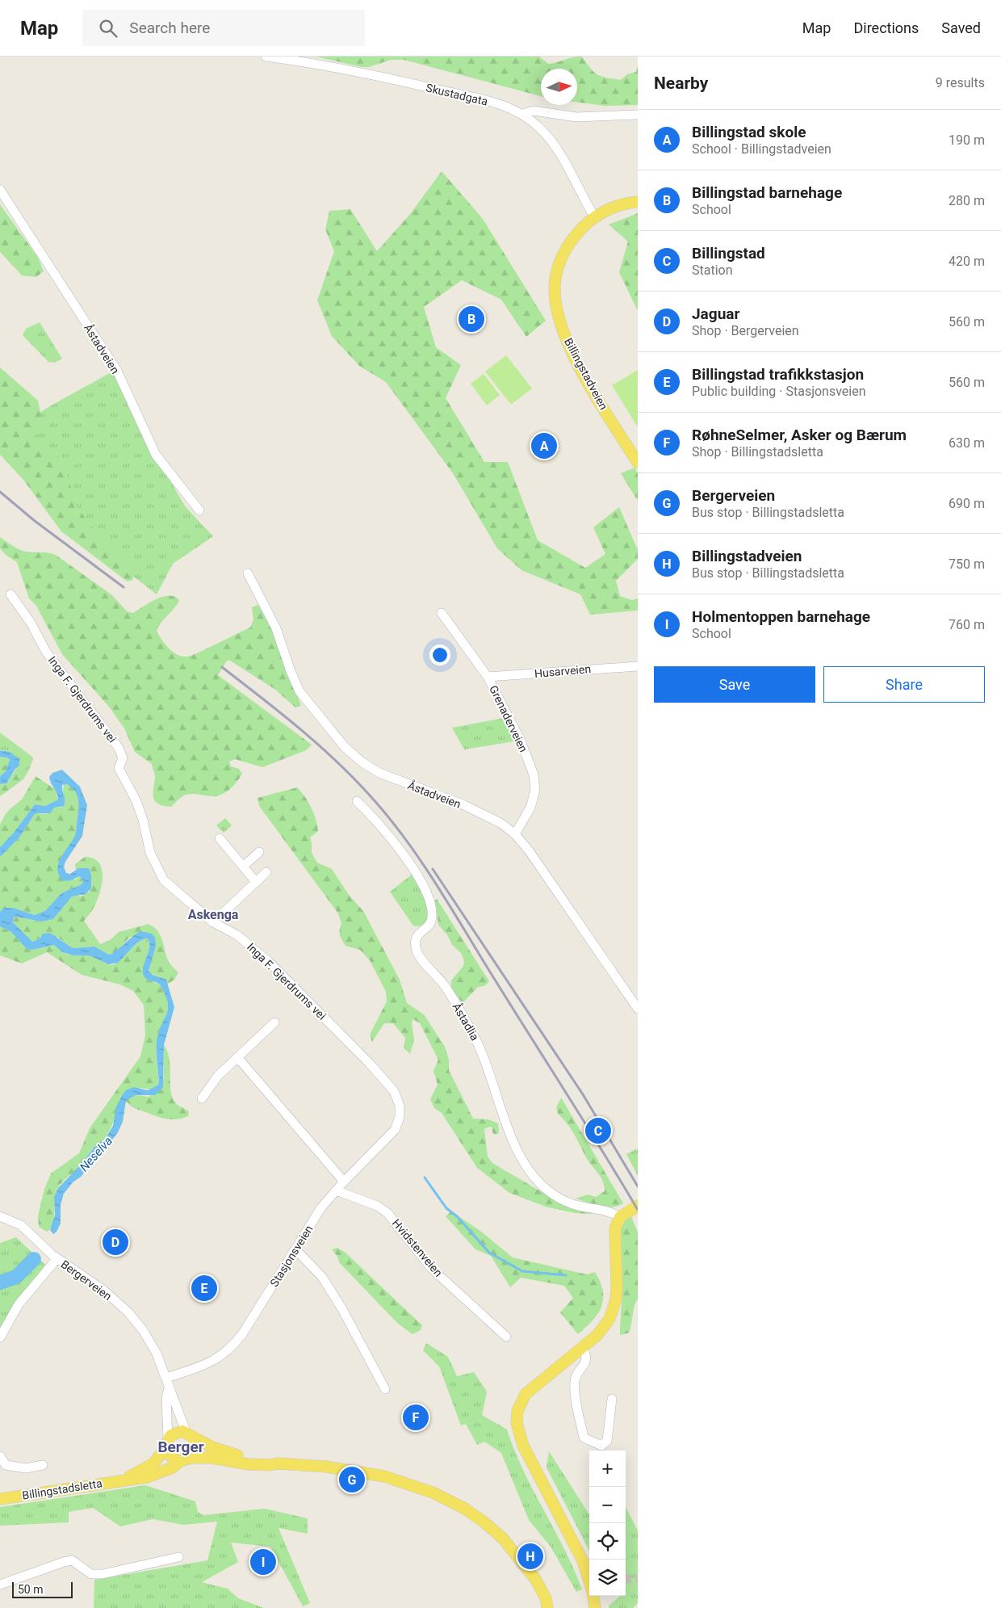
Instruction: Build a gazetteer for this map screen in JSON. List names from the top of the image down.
{
  "streets": {
    "main road": ["Billingstadveien", "Billingstadsletta"],
    "street": [
      "Skustadgata",
      "Åstadveien",
      "Husarveien",
      "Inga F. Gjerdrums vei",
      "Grenaderveien",
      "Åstadlia",
      "Hvidstenveien",
      "Stasjonsveien",
      "Bergerveien"
    ]
  },
  "crossings": [
    ["Skustadgata", "Billingstadveien"],
    ["Åstadveien", "Grenaderveien"],
    ["Husarveien", "Grenaderveien"],
    ["Inga F. Gjerdrums vei", "Stasjonsveien"],
    ["Hvidstenveien", "Stasjonsveien"],
    ["Stasjonsveien", "Bergerveien"],
    ["Bergerveien", "Billingstadsletta"]
  ],
  "districts": ["Askenga", "Berger"],
  "water": ["Neselva"],
  "scale_bar": "50 m",
  "north": "right",
  "page": {
    "header": "Map",
    "search": "Search here",
    "nav": ["Map", "Directions", "Saved"],
    "heading": ["Nearby", "9 results"],
    "list": [
      {
        "mark": "A",
        "name": "Billingstad skole",
        "note": "School · Billingstadveien",
        "value": "190 m"
      },
      {
        "mark": "B",
        "name": "Billingstad barnehage",
        "note": "School",
        "value": "280 m"
      },
      {
        "mark": "C",
        "name": "Billingstad",
        "note": "Station",
        "value": "420 m"
      },
      {
        "mark": "D",
        "name": "Jaguar",
        "note": "Shop · Bergerveien",
        "value": "560 m"
      },
      {
        "mark": "E",
        "name": "Billingstad trafikkstasjon",
        "note": "Public building · Stasjonsveien",
        "value": "560 m"
      },
      {
        "mark": "F",
        "name": "RøhneSelmer, Asker og Bærum",
        "note": "Shop · Billingstadsletta",
        "value": "630 m"
      },
      {
        "mark": "G",
        "name": "Bergerveien",
        "note": "Bus stop · Billingstadsletta",
        "value": "690 m"
      },
      {
        "mark": "H",
        "name": "Billingstadveien",
        "note": "Bus stop · Billingstadsletta",
        "value": "750 m"
      },
      {
        "mark": "I",
        "name": "Holmentoppen barnehage",
        "note": "School",
        "value": "760 m"
      }
    ],
    "pins": [
      "B",
      "A",
      "C",
      "D",
      "E",
      "F",
      "G",
      "H",
      "I"
    ],
    "buttons": ["Save", "Share"],
    "map_buttons": ["+", "−"],
    "scale": "50 m"
  }
}
